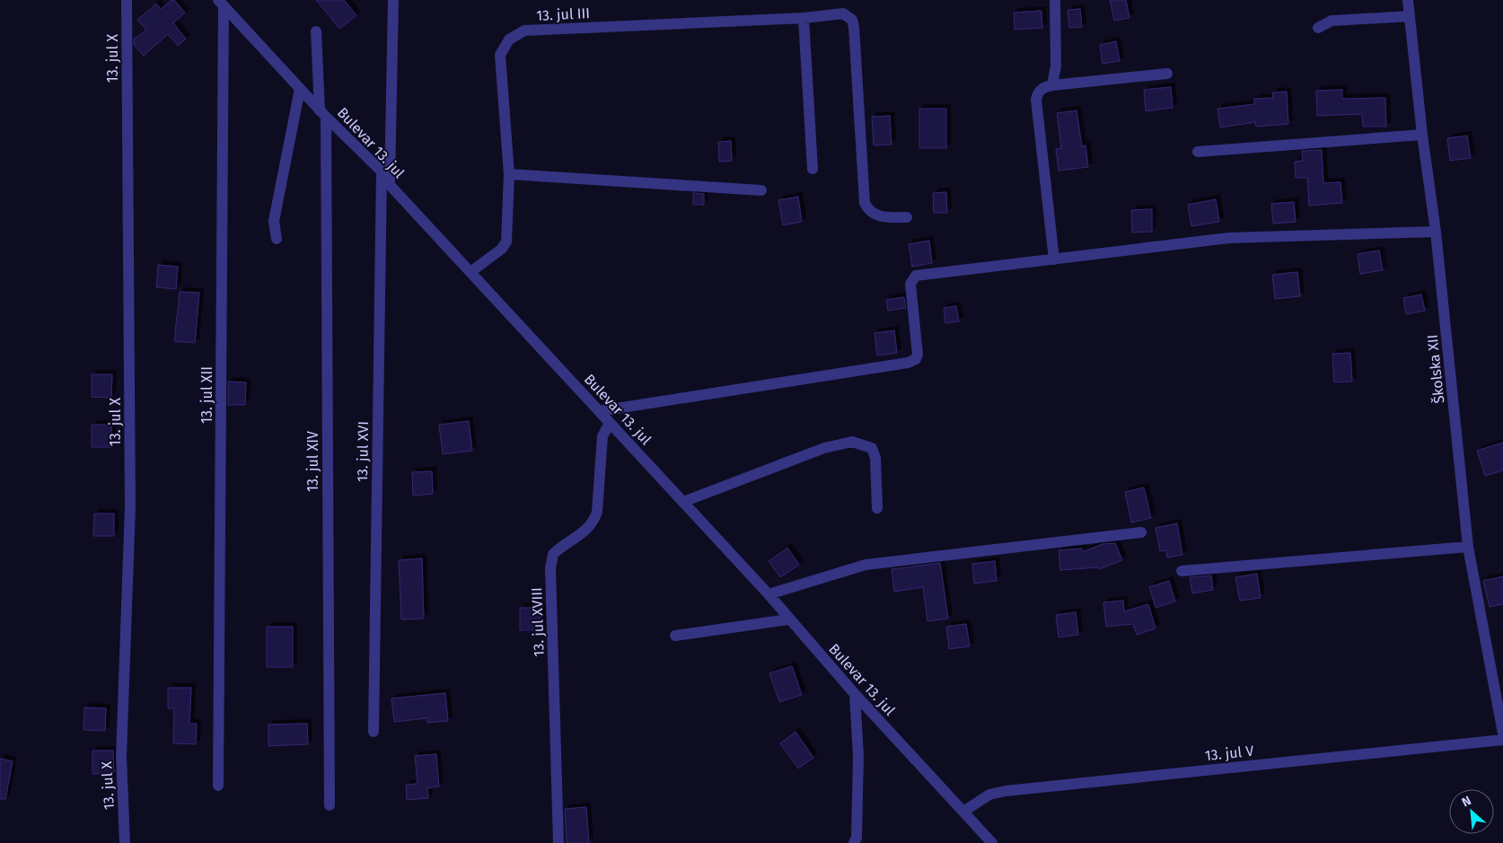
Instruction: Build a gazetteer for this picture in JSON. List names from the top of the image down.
{
  "streets": {
    "street": [
      "13. jul III",
      "13. jul X",
      "Bulevar 13. jul",
      "Školska XII",
      "13. jul XII",
      "13. jul XVI",
      "13. jul XIV",
      "13. jul XVIII",
      "13. jul V"
    ]
  },
  "crossings": [
    ["13. jul III", "Bulevar 13. jul"],
    ["Bulevar 13. jul", "13. jul XII"],
    ["Bulevar 13. jul", "13. jul XVI"],
    ["Bulevar 13. jul", "13. jul XIV"],
    ["Bulevar 13. jul", "13. jul XVIII"],
    ["Bulevar 13. jul", "13. jul V"]
  ],
  "north": "top left"
}
